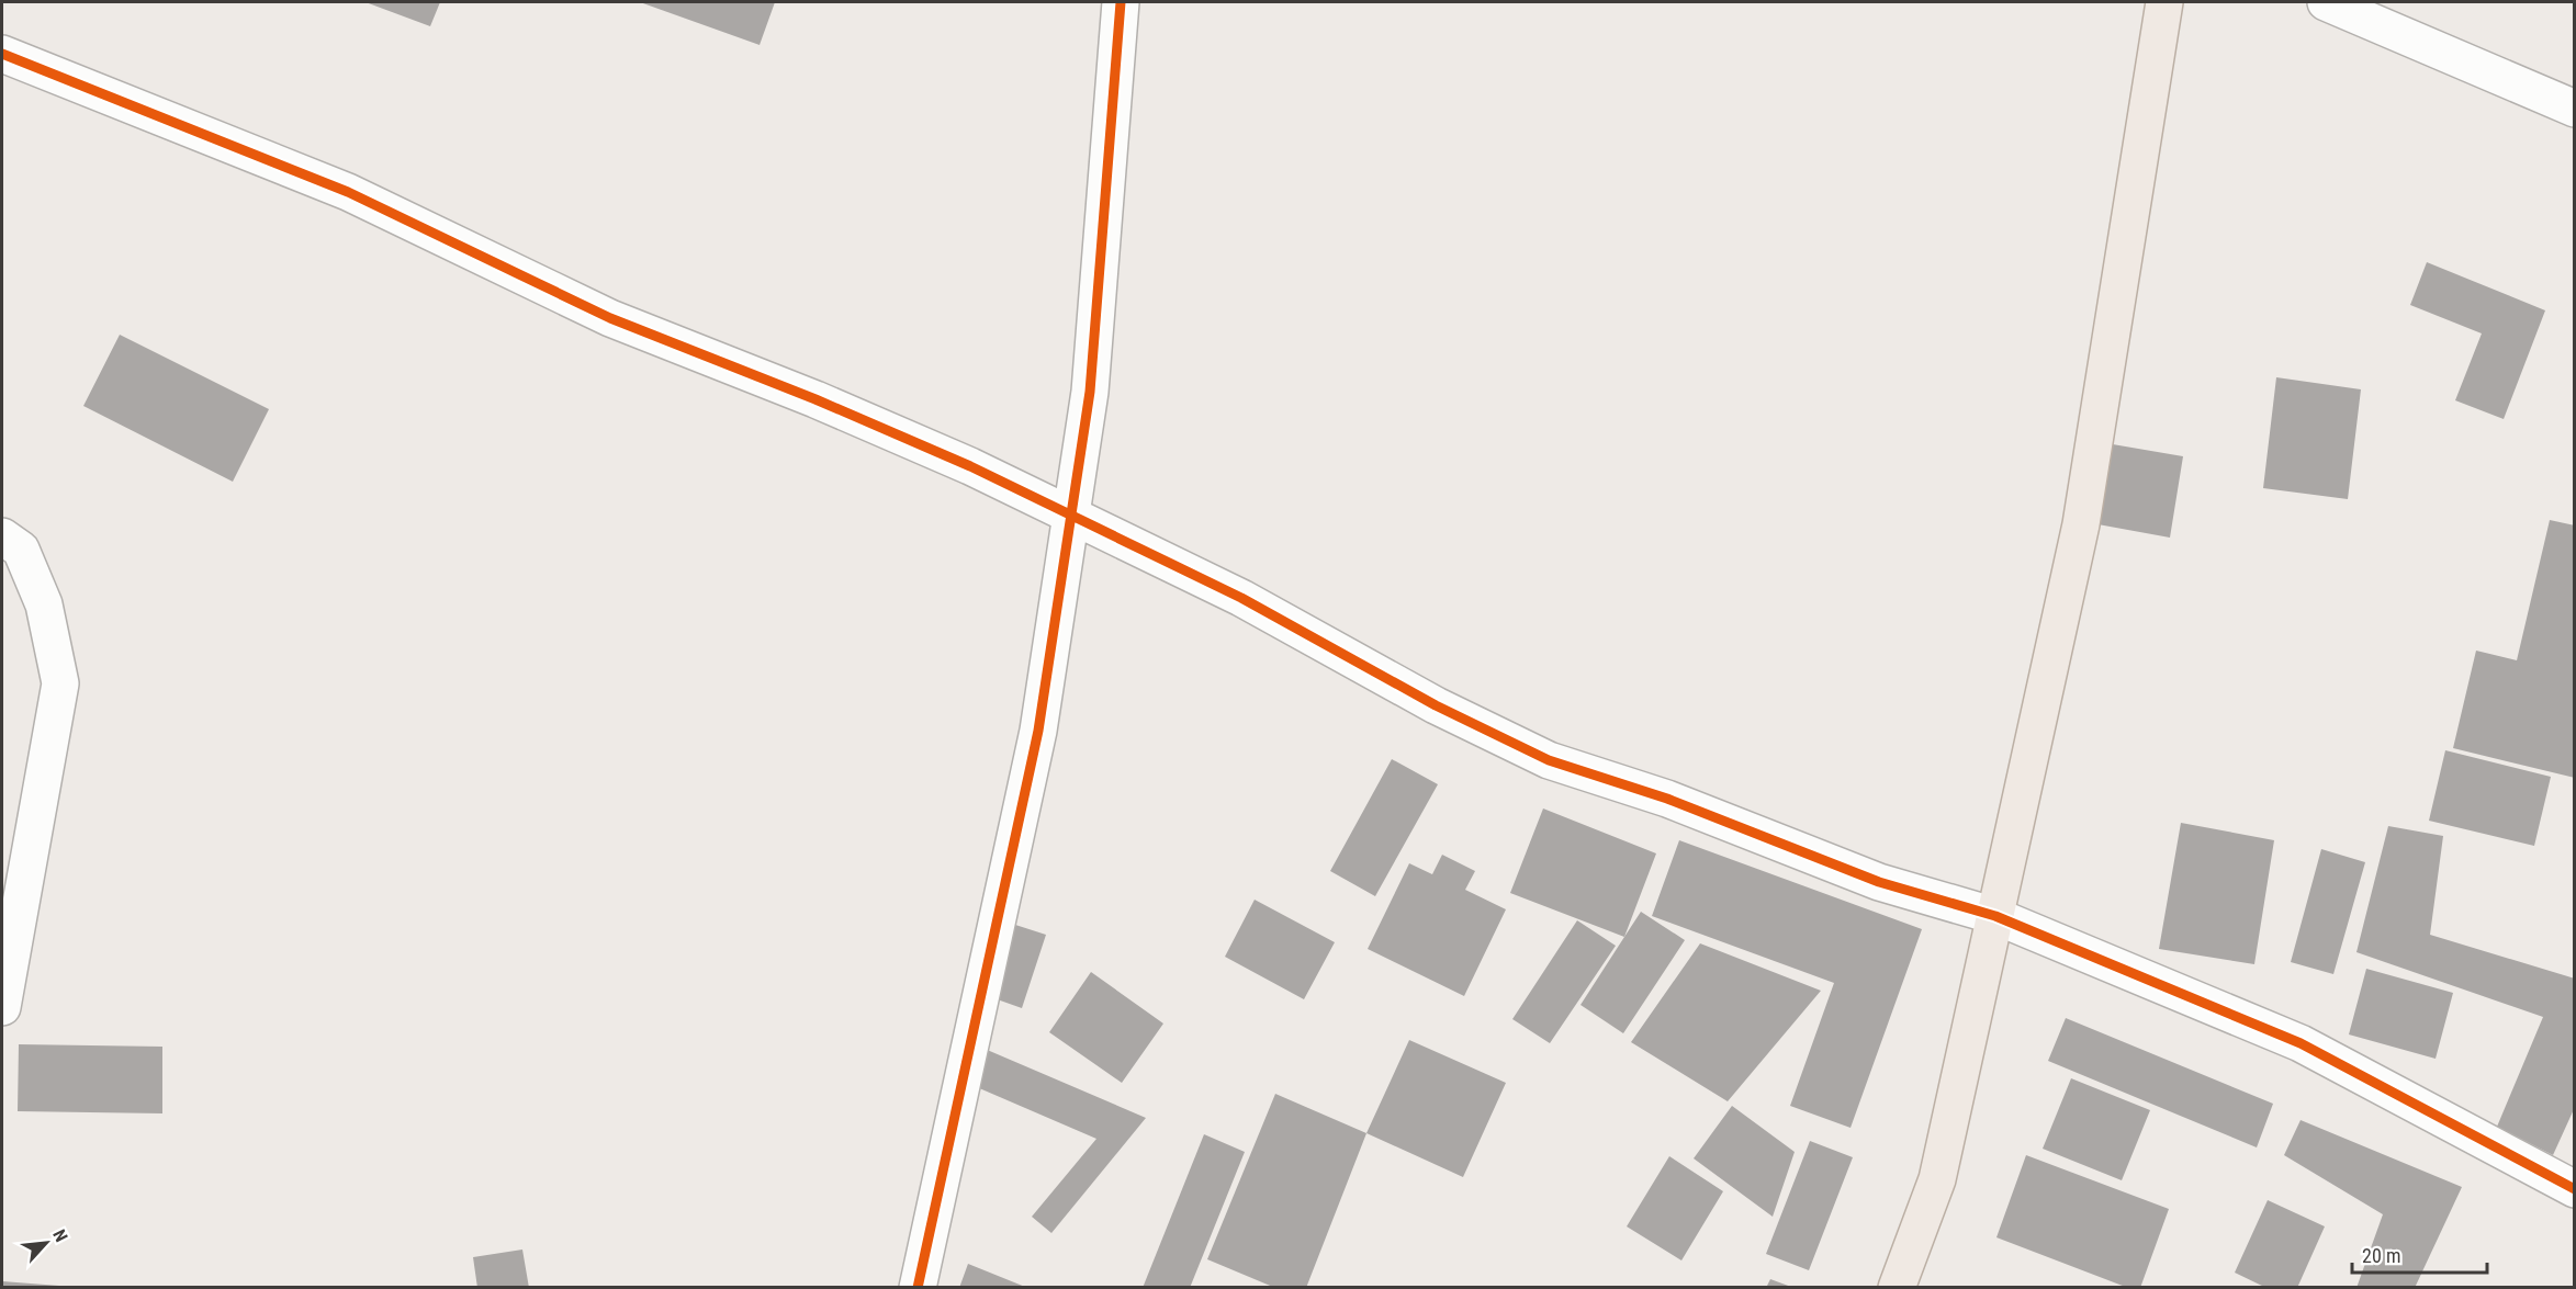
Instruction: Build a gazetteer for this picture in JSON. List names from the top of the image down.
{
  "scale_bar": "20 m",
  "north": "top right"
}
